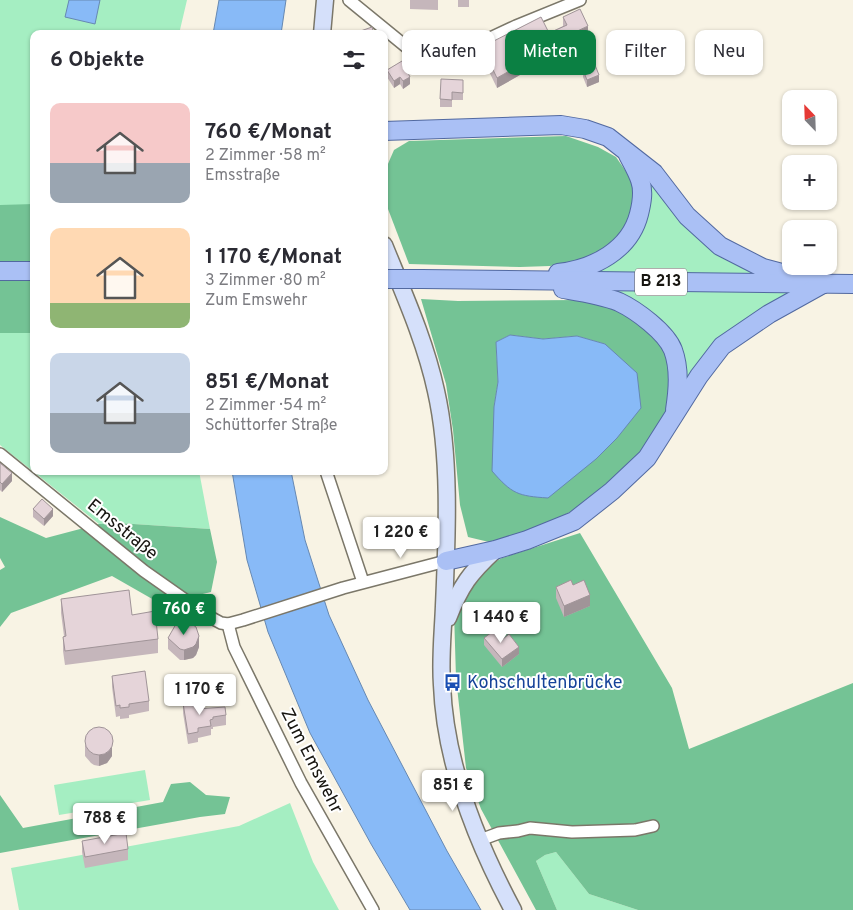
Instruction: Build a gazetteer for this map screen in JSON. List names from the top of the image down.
{
  "streets": {
    "main road": ["B 213"],
    "street": ["Emsstraße", "Zum Emswehr"]
  },
  "crossings": [
    ["Emsstraße", "Zum Emswehr"]
  ],
  "places": {
    "bus stop": ["Kohschultenbrücke"]
  },
  "north": "top left",
  "page": {
    "chip": [
      "Kaufen",
      "Mieten",
      "Filter",
      "Neu"
    ],
    "heading": "6 Objekte",
    "map_buttons": ["+", "−"],
    "list": [
      {
        "name": "760 €/Monat",
        "note": "2 Zimmer · 58 m² · Emsstraße"
      },
      {
        "name": "1 170 €/Monat",
        "note": "3 Zimmer · 80 m² · Zum Emswehr"
      },
      {
        "name": "851 €/Monat",
        "note": "2 Zimmer · 54 m² · Schüttorfer Straße"
      }
    ],
    "price": [
      "1 220 €",
      "760 €",
      "1 440 €",
      "1 170 €",
      "851 €",
      "788 €"
    ]
  }
}
